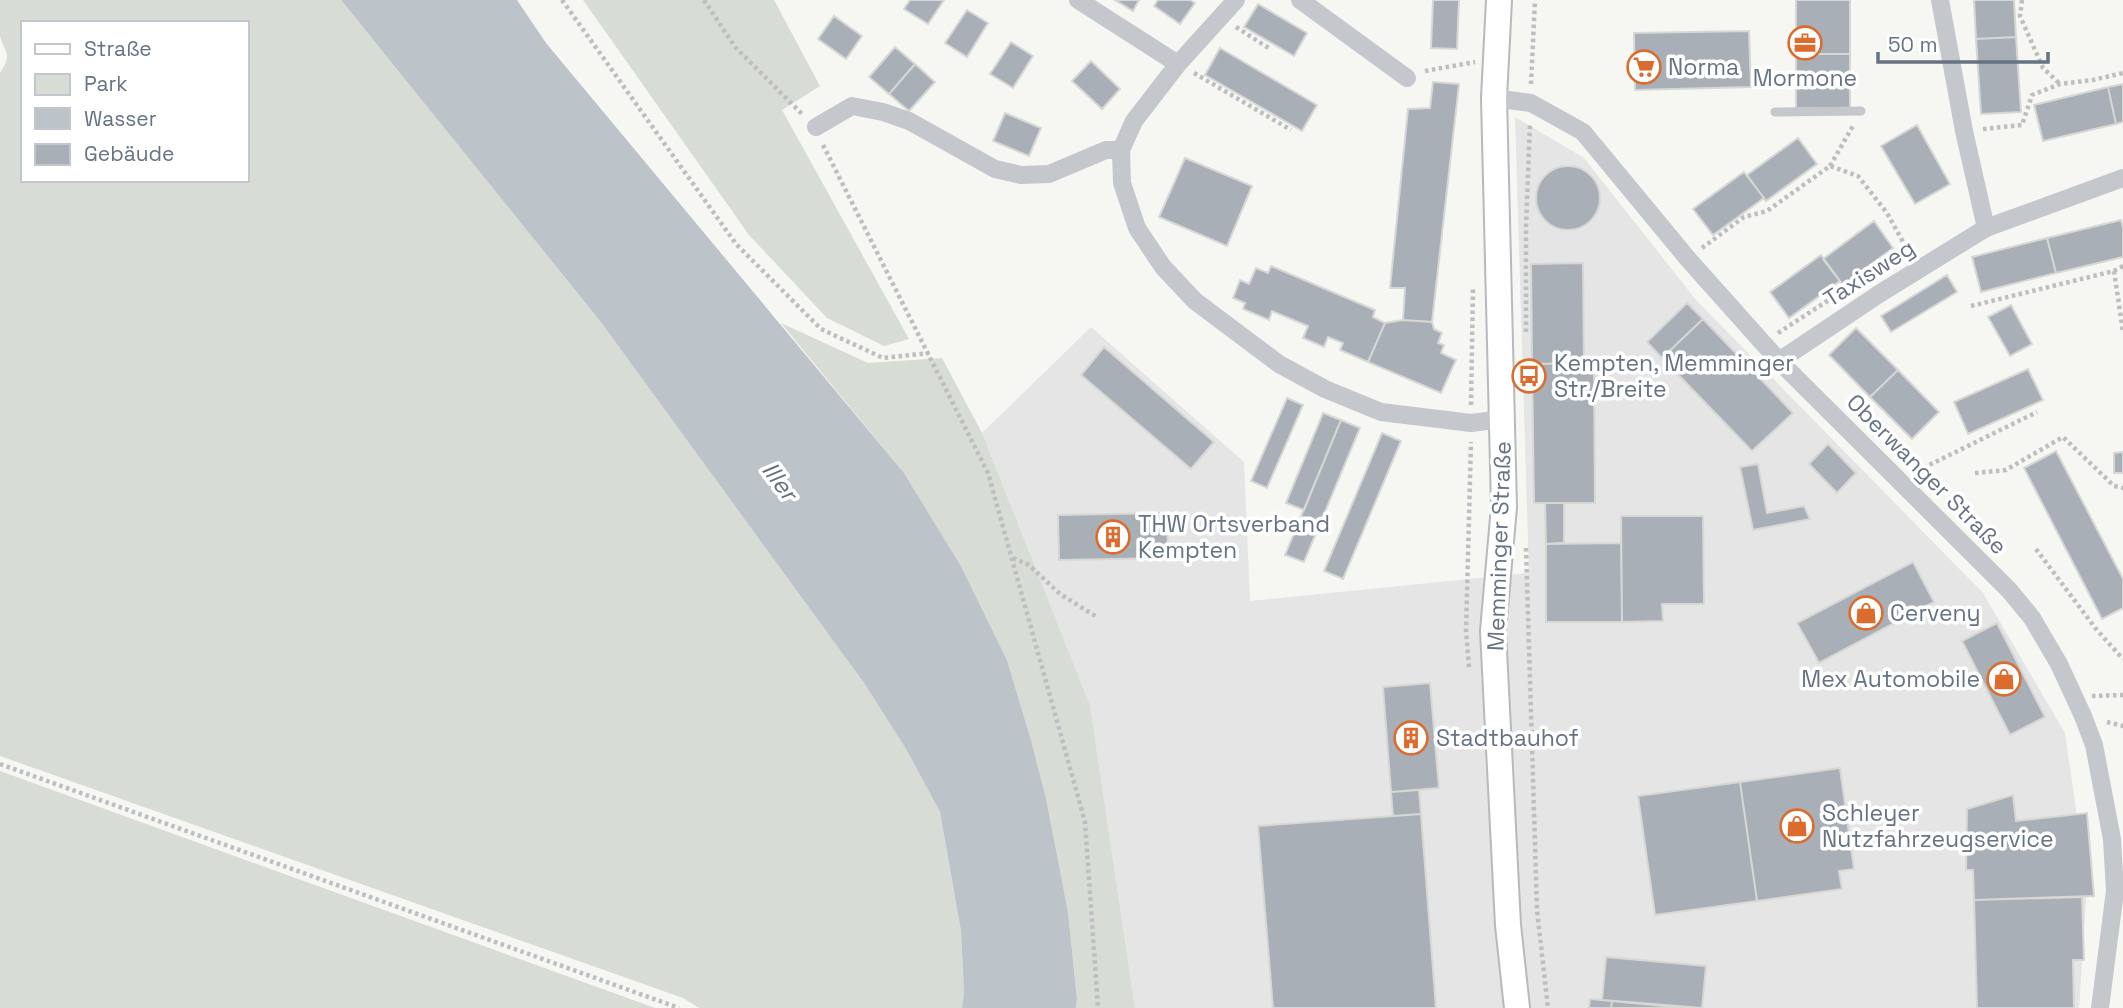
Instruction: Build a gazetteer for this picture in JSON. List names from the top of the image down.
{
  "streets": {
    "main road": ["Memminger Straße"],
    "street": ["Taxisweg", "Oberwanger Straße"]
  },
  "crossings": [
    ["Taxisweg", "Oberwanger Straße"],
    ["Oberwanger Straße", "Memminger Straße"]
  ],
  "water": ["Iller"],
  "places": {
    "office": ["Mormone"],
    "supermarket": ["Norma"],
    "bus stop": ["Kempten, Memminger Str./Breite"],
    "building": ["THW Ortsverband Kempten", "Stadtbauhof"],
    "shop": ["Cerveny", "Mex Automobile", "Schleyer Nutzfahrzeugservice"]
  },
  "legend": [
    "Straße",
    "Park",
    "Wasser",
    "Gebäude"
  ],
  "scale_bar": "50 m"
}
